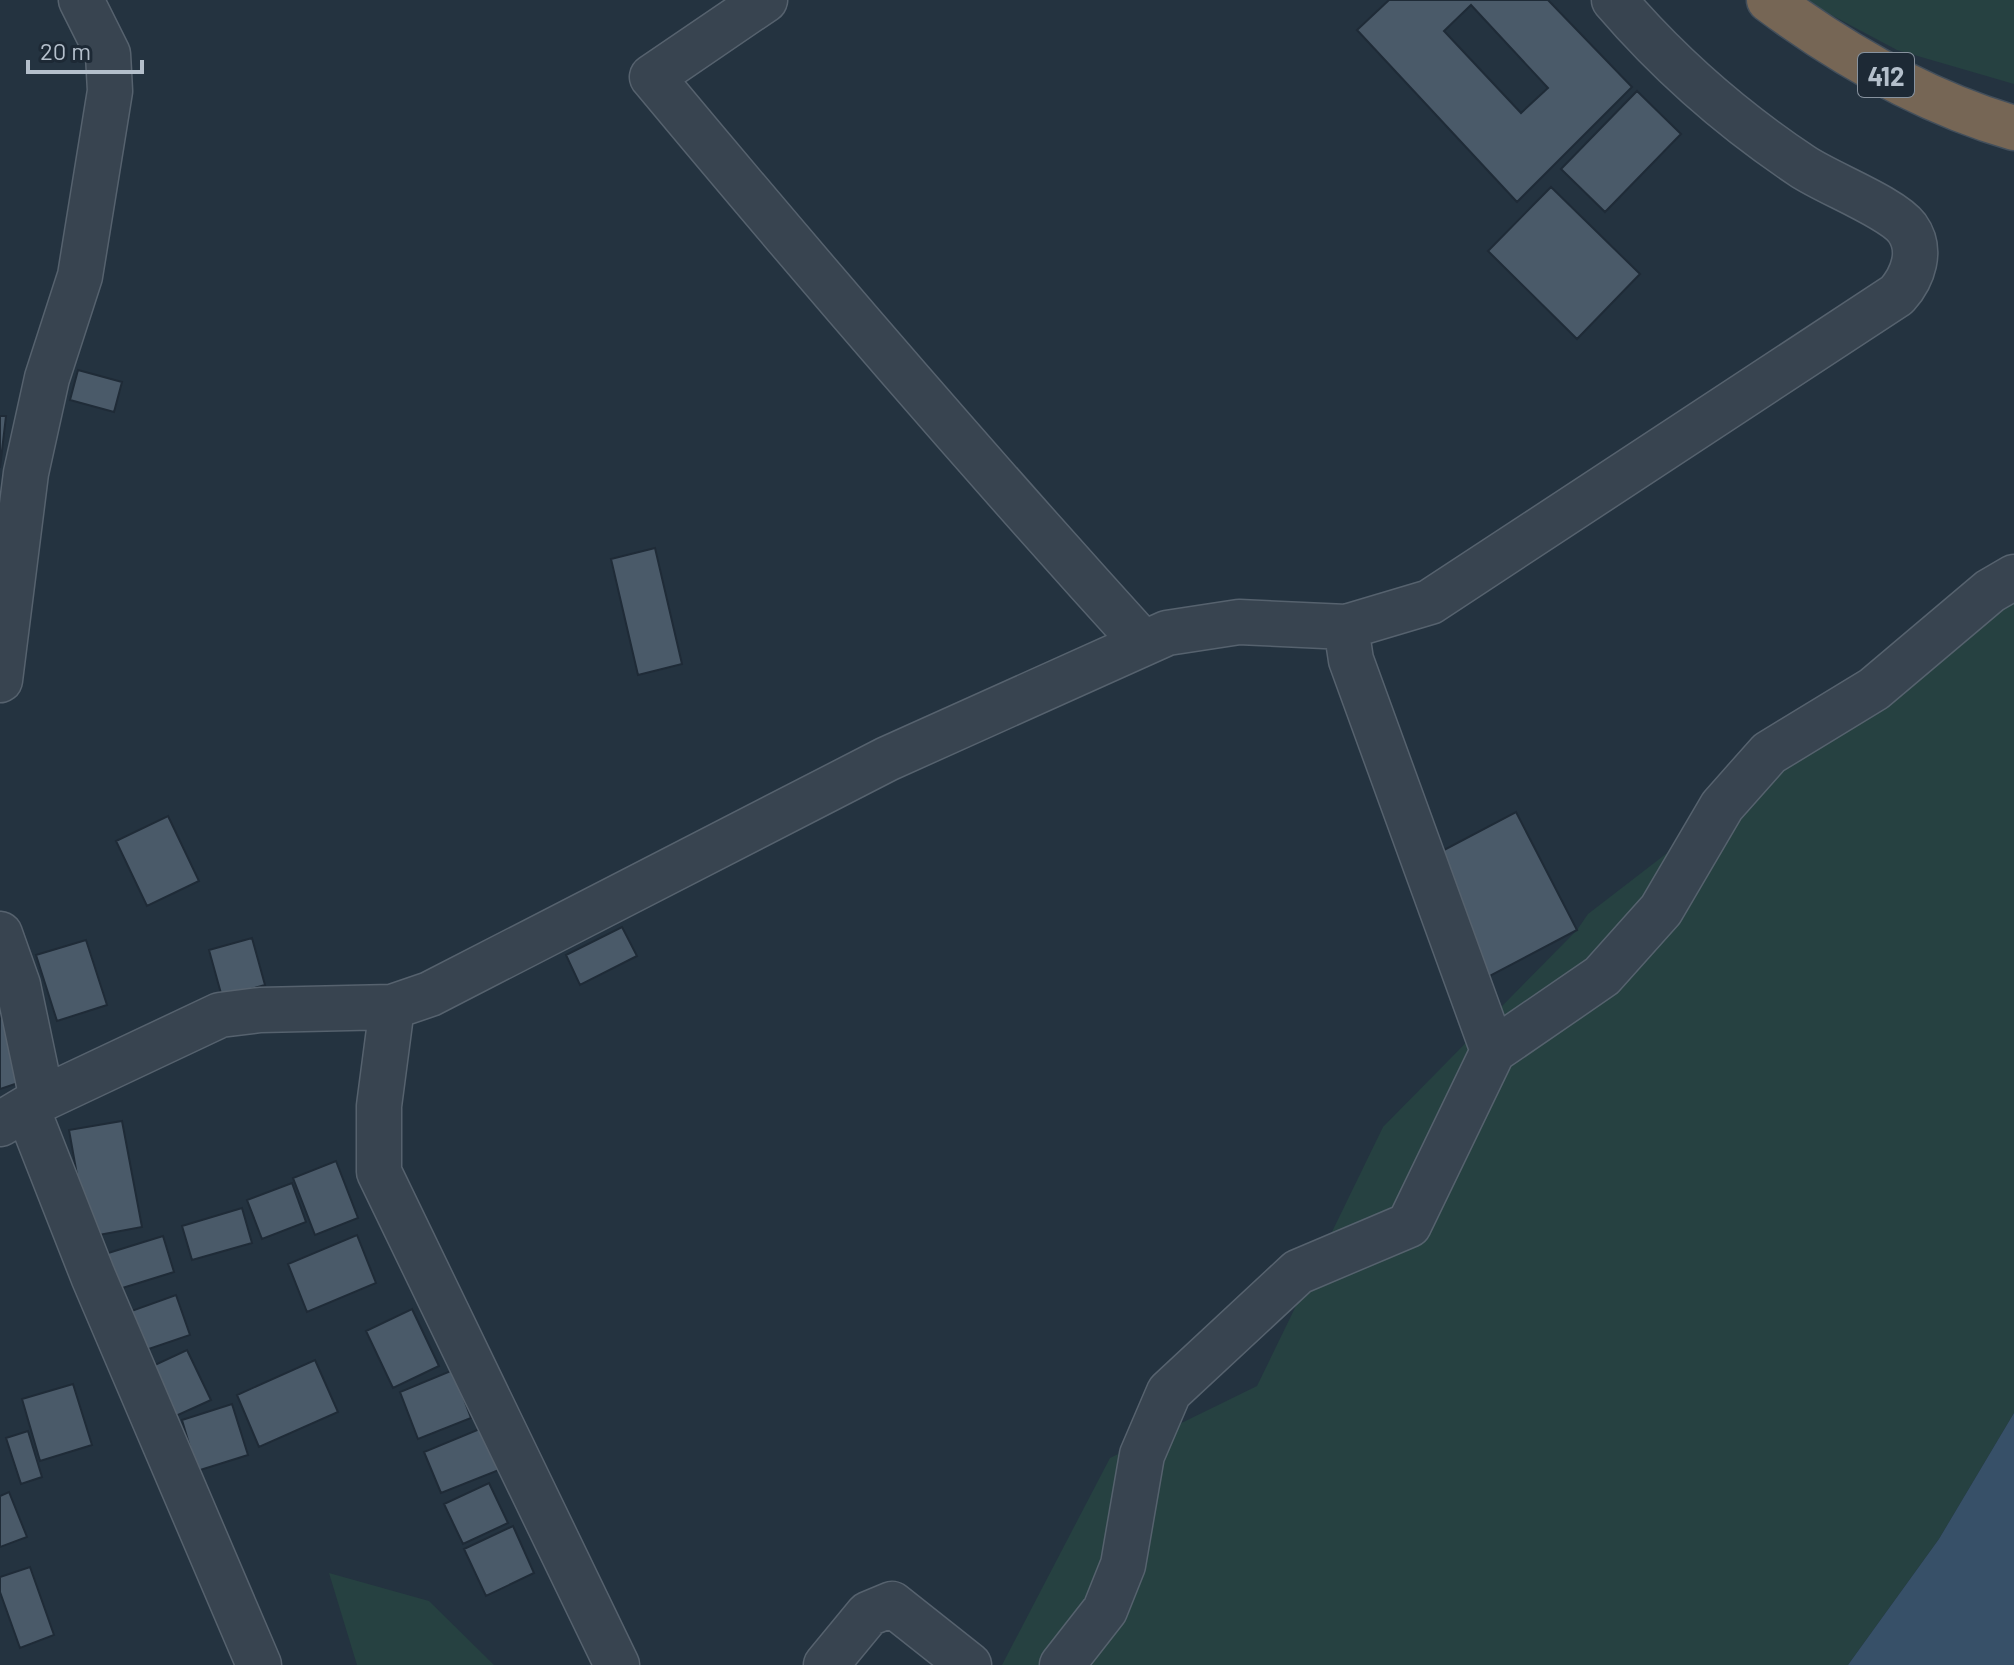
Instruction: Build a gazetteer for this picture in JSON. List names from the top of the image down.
{
  "streets": {
    "highway": ["412"]
  },
  "scale_bar": "20 m"
}
